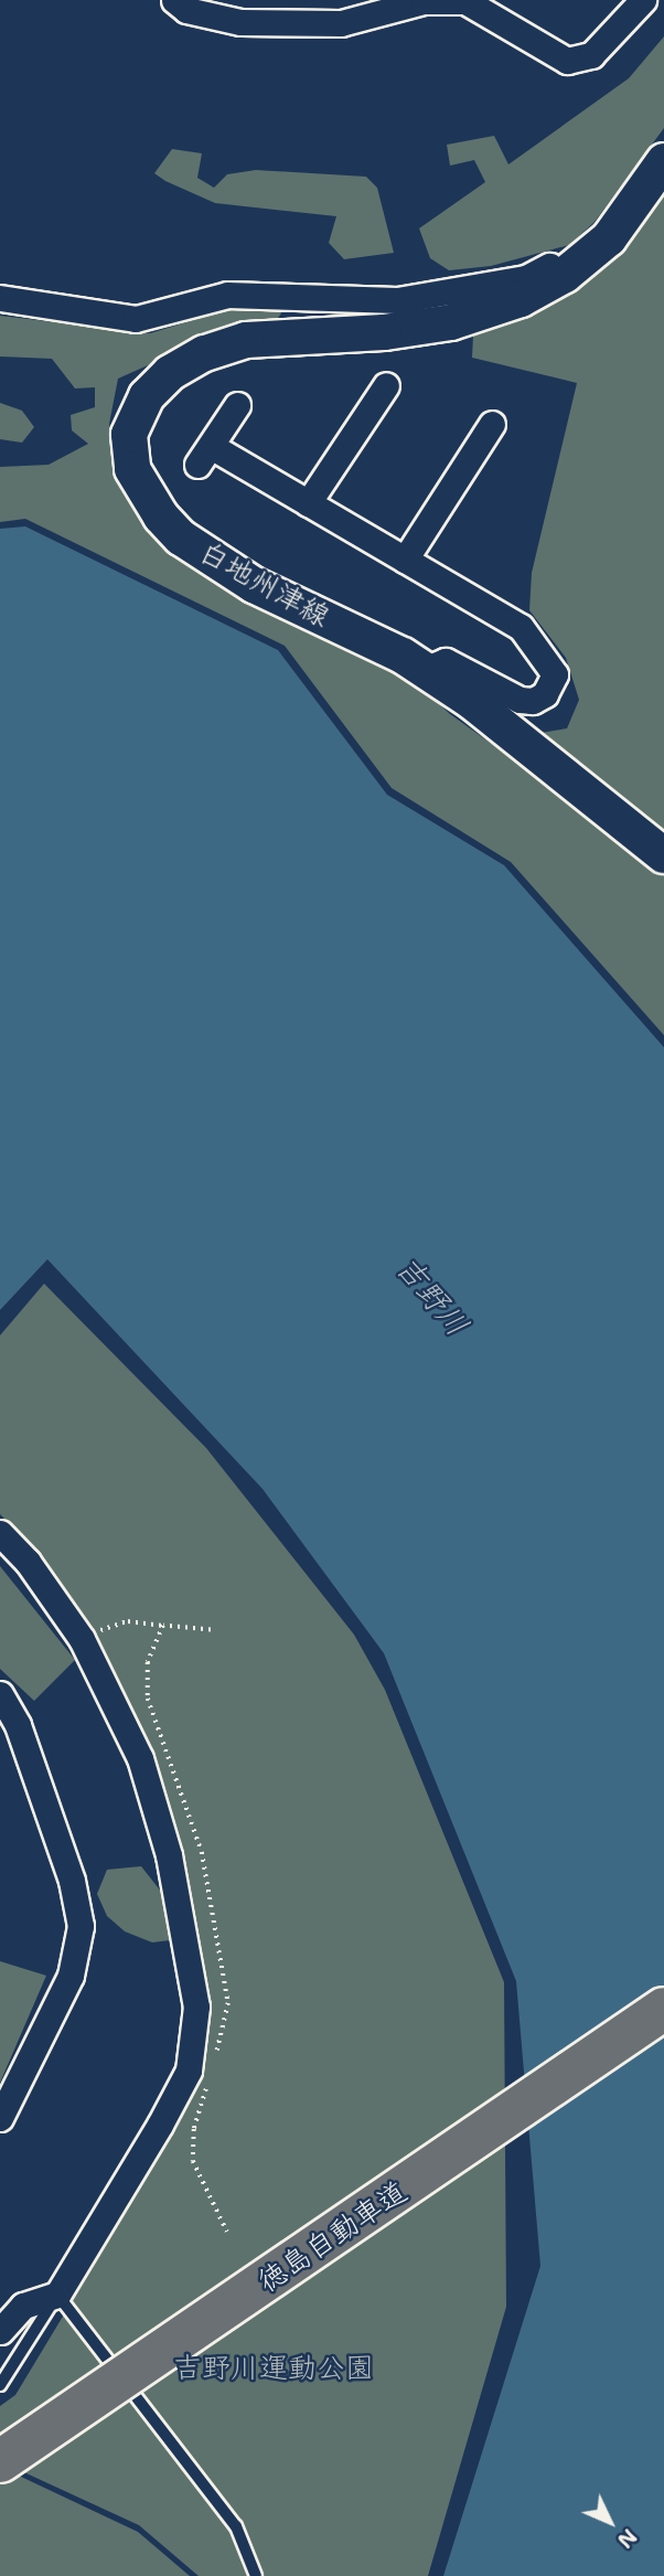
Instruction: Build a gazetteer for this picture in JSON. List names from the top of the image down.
{
  "streets": {
    "highway": ["徳島自動車道"],
    "main road": ["白地州津線"]
  },
  "water": ["吉野川"],
  "parks": ["吉野川運動公園"],
  "north": "bottom right"
}
